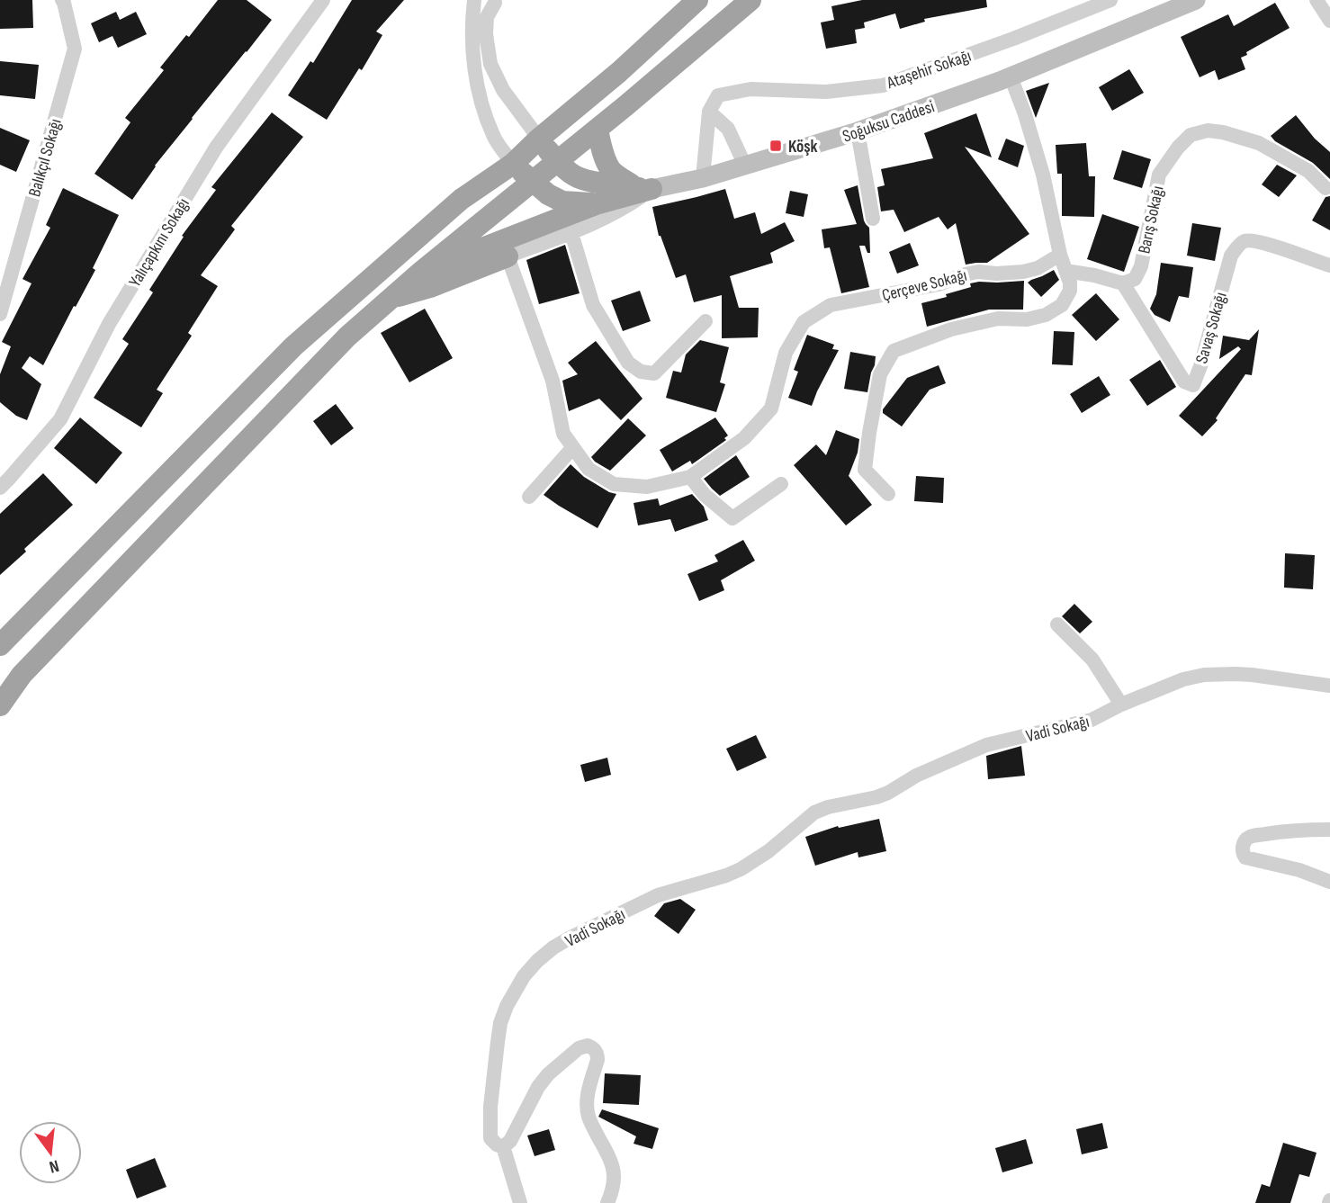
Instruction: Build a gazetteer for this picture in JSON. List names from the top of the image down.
{
  "streets": {
    "main road": ["Soğuksu Caddesi"],
    "street": [
      "Ataşehir Sokağı",
      "Balıkçıl Sokağı",
      "Barış Sokağı",
      "Yalıçapkını Sokağı",
      "Çerçeve Sokağı",
      "Savaş Sokağı",
      "Vadi Sokağı"
    ]
  },
  "crossings": [
    ["Soğuksu Caddesi", "Çerçeve Sokağı"],
    ["Barış Sokağı", "Savaş Sokağı"]
  ],
  "places": {
    "transit": ["Köşk"]
  },
  "north": "bottom"
}
